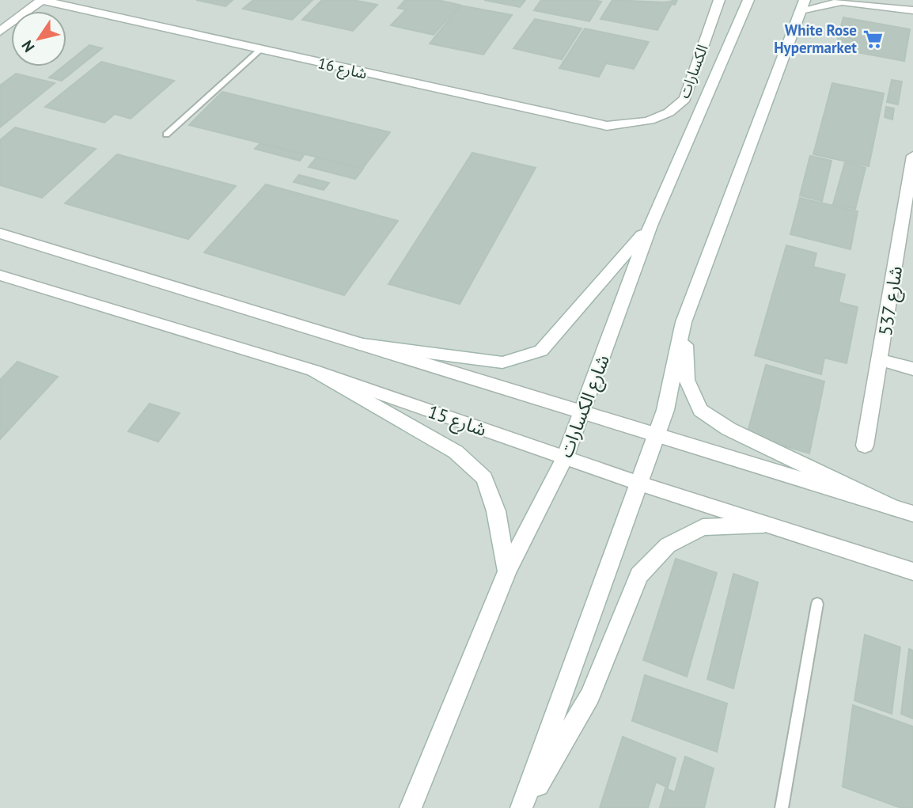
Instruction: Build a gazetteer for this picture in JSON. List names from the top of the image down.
{
  "streets": {
    "street": [
      "شارع 16",
      "الكسارات",
      "شارع 537",
      "شارع الكسارات",
      "شارع 15"
    ]
  },
  "crossings": [
    ["شارع 16", "الكسارات"],
    ["شارع الكسارات", "شارع 15"]
  ],
  "places": {
    "supermarket": ["White Rose Hypermarket"]
  },
  "north": "bottom left"
}
